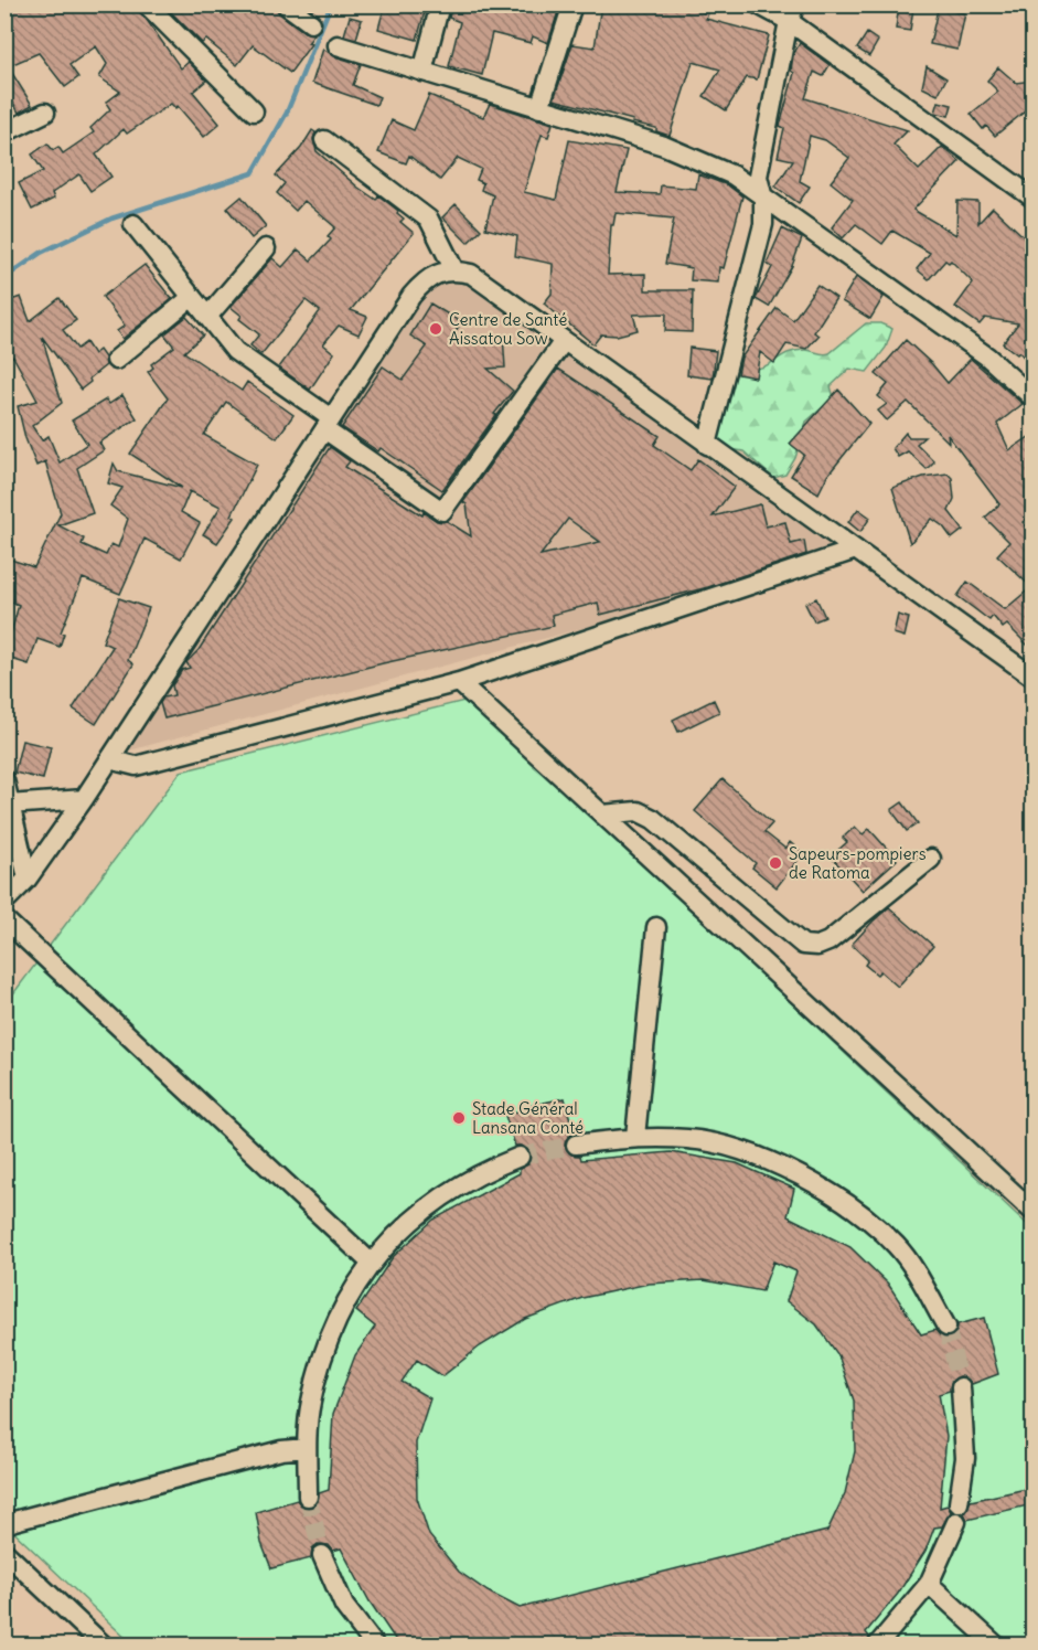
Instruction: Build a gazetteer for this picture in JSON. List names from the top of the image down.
{
  "places": ["Centre de Santé Aissatou Sow", "Sapeurs-pompiers de Ratoma", "Stade Général Lansana Conté"]
}
